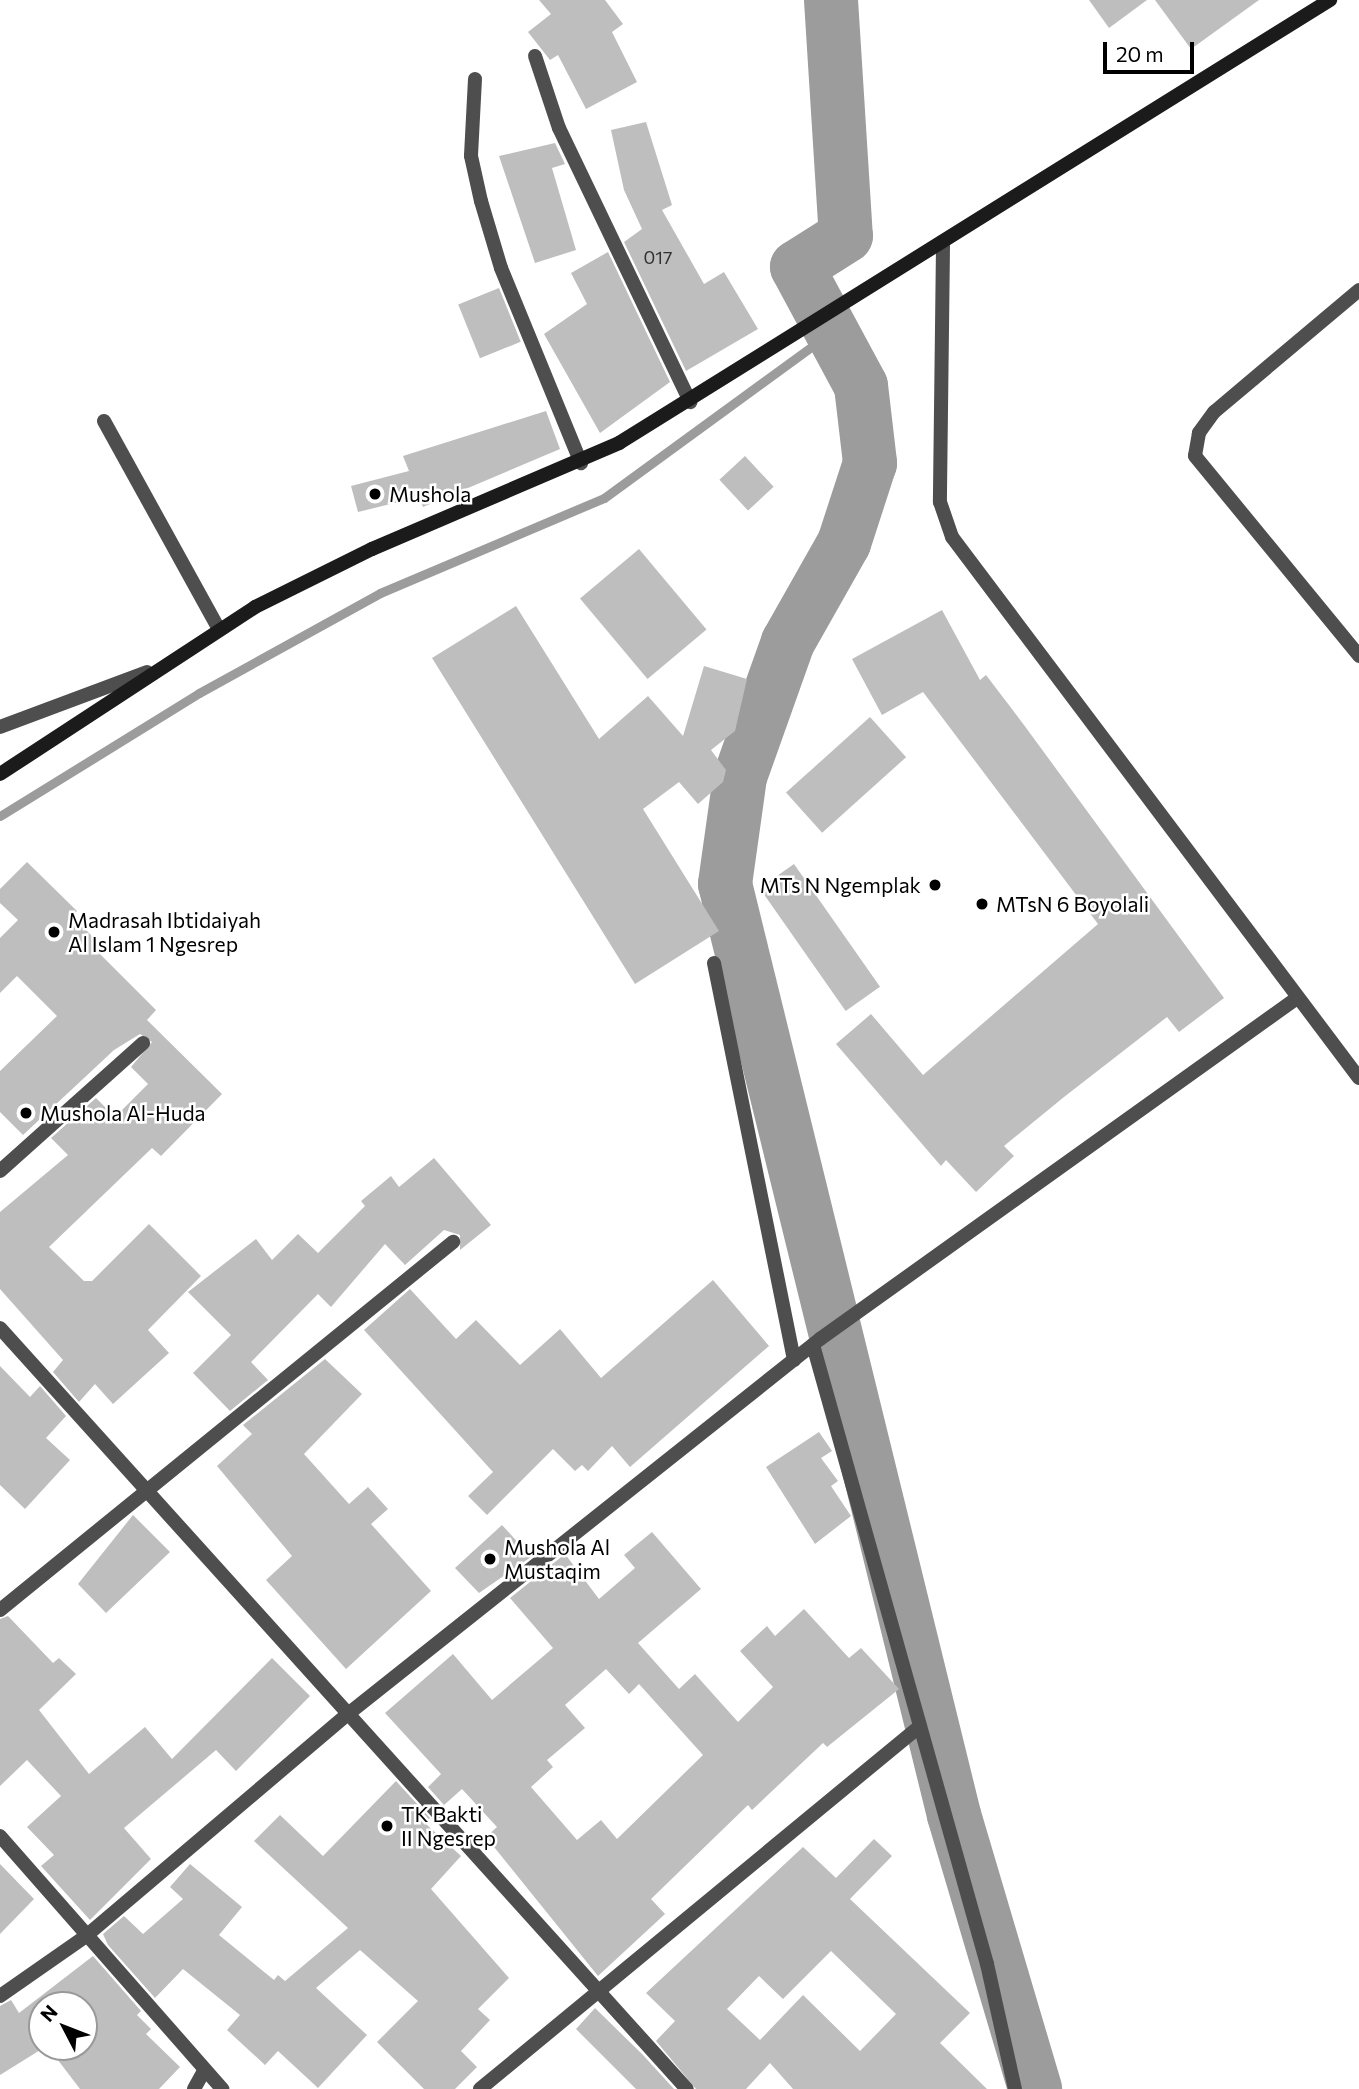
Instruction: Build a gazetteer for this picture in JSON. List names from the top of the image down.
{
  "places": [
    "Mushola",
    "MTs N Ngemplak",
    "MTsN 6 Boyolali",
    "Madrasah Ibtidaiyah Al Islam 1 Ngesrep",
    "Mushola Al-Huda",
    "Mushola Al Mustaqim",
    "TK Bakti II Ngesrep"
  ],
  "house_numbers": ["017"],
  "scale_bar": "20 m",
  "north": "top left"
}
